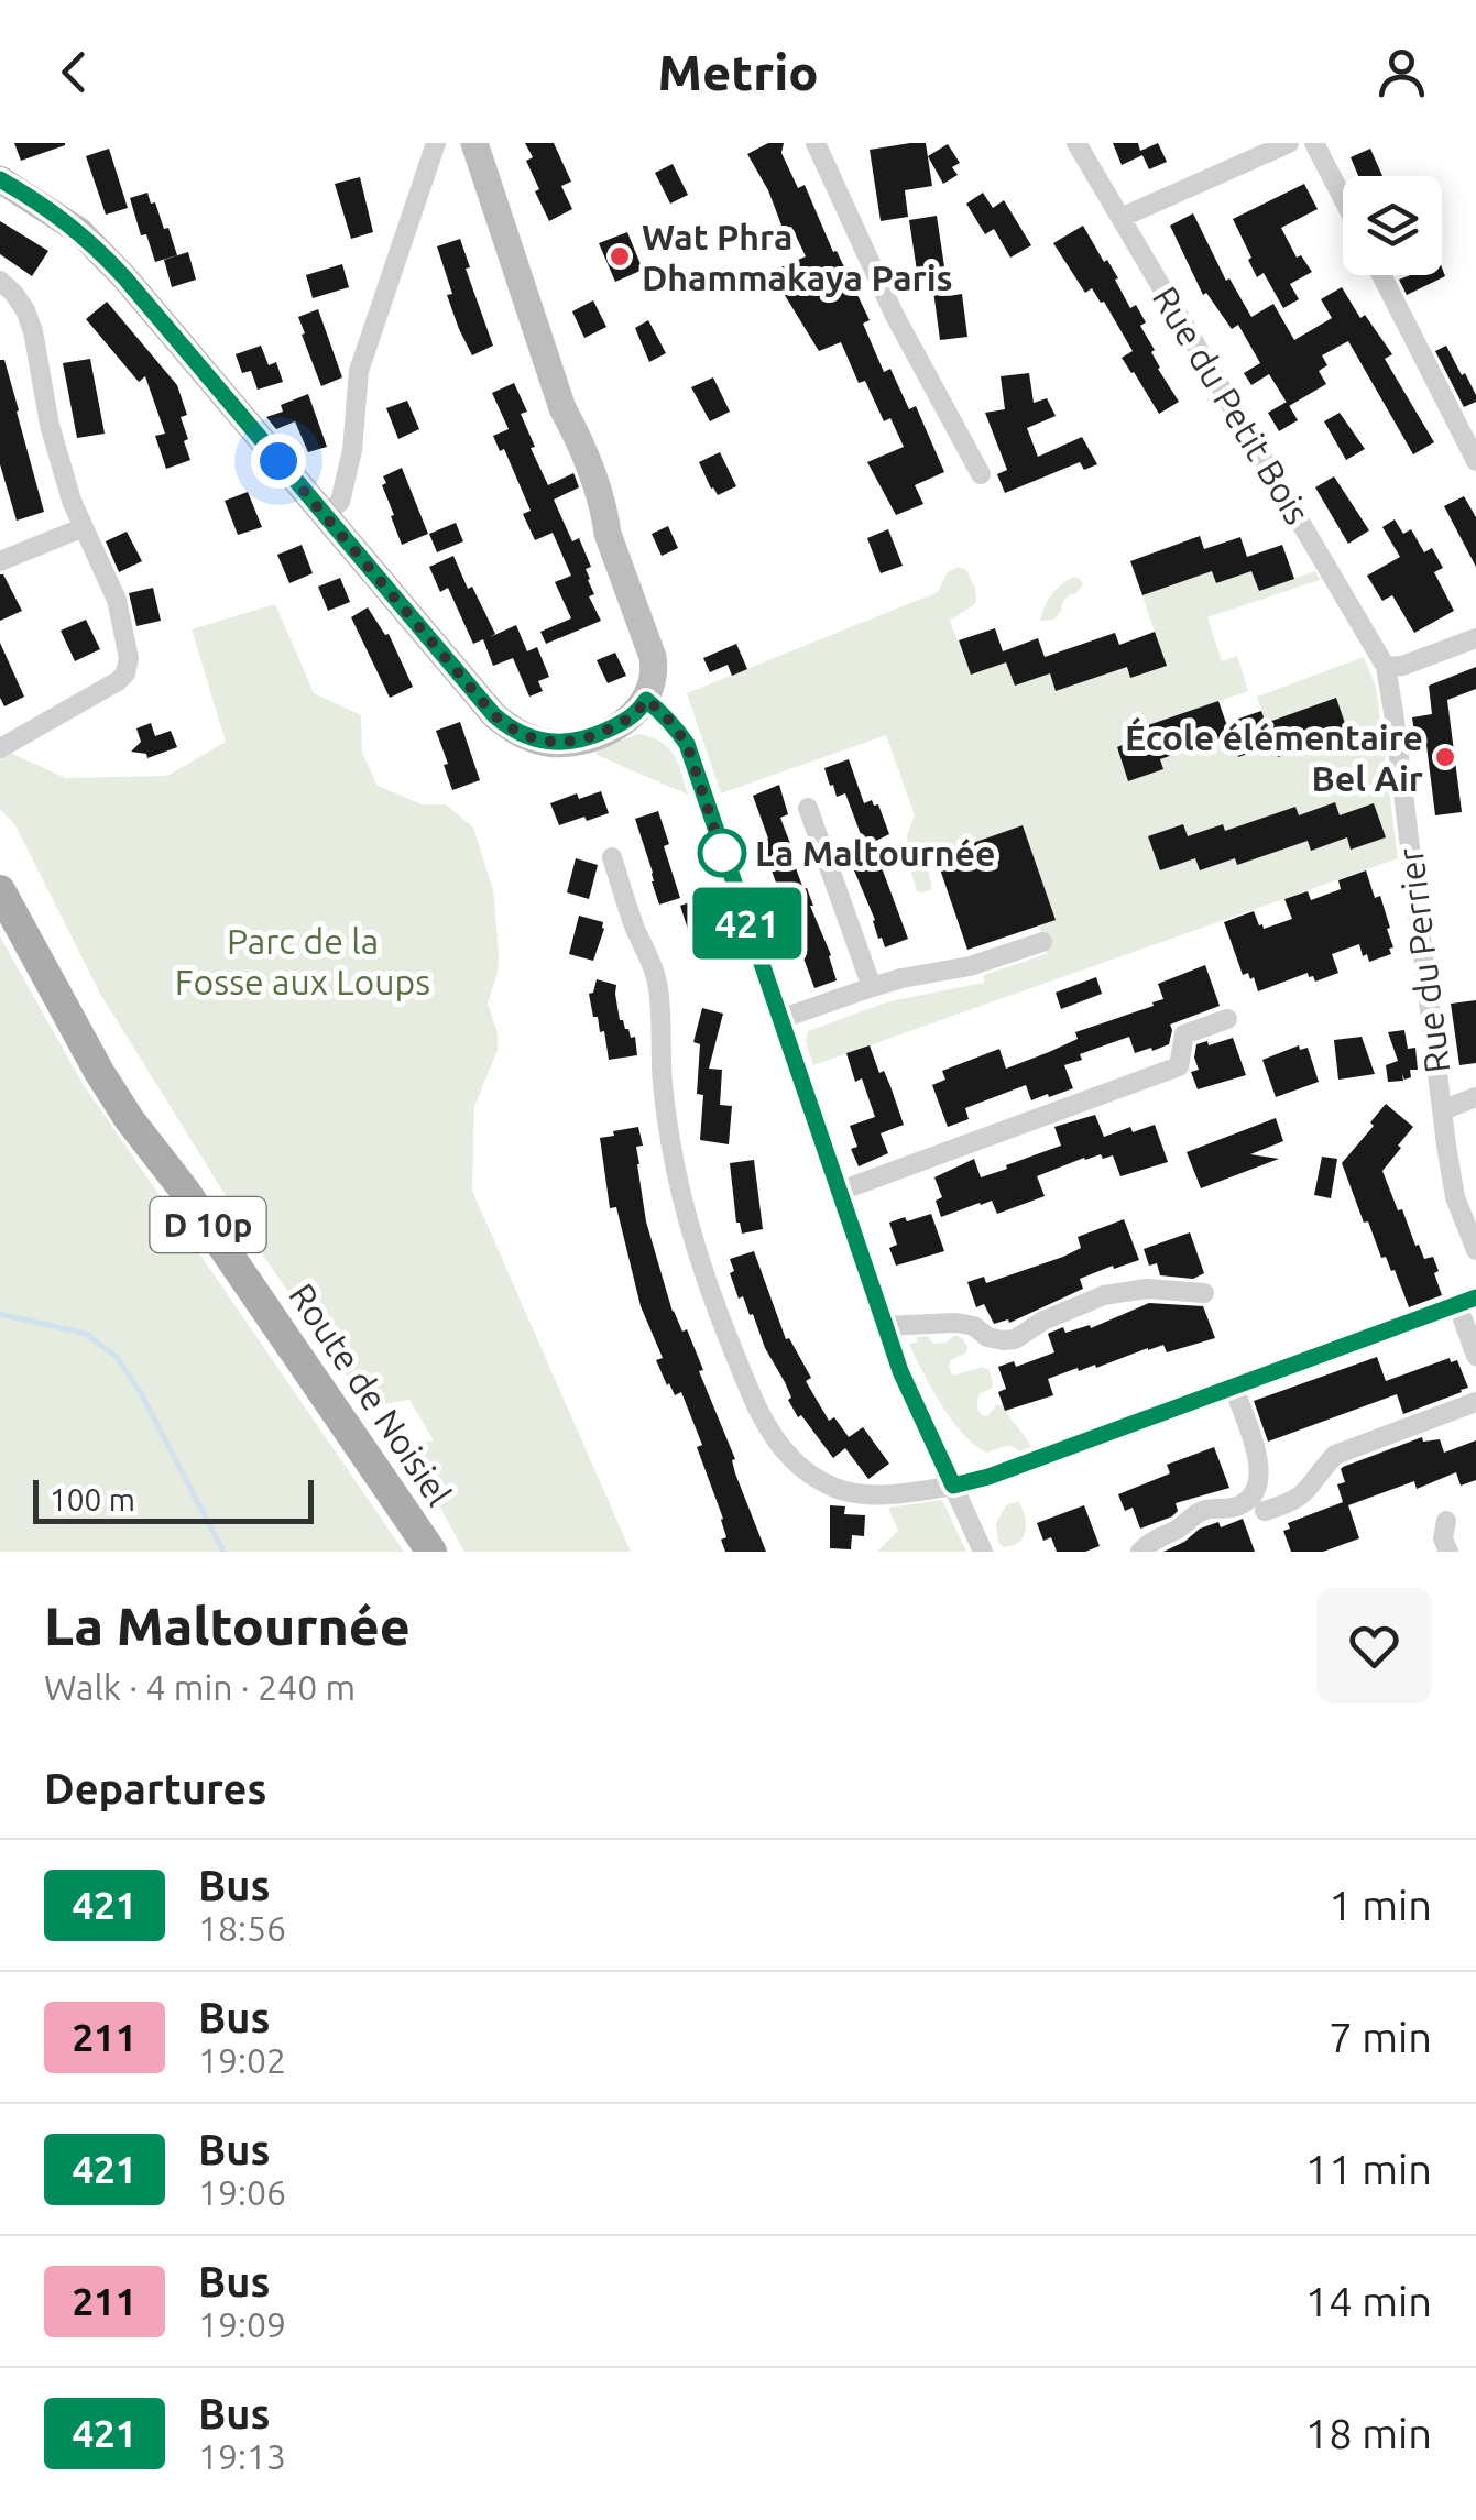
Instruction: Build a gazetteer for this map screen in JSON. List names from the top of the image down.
{
  "streets": {
    "main road": ["D 10p", "Route de Noisiel"],
    "street": ["Rue du Petit Bois", "Rue du Perrier"]
  },
  "crossings": [
    ["Rue du Petit Bois", "Rue du Perrier"]
  ],
  "parks": ["Parc de la Fosse aux Loups"],
  "places": ["Wat Phra Dhammakaya Paris", "École élémentaire Bel Air", "La Maltournée"],
  "lines": ["bus line 421"],
  "scale_bar": "100 m",
  "page": {
    "header": "Metrio",
    "on_map": "421",
    "scale": "100 m",
    "heading": [
      ["La Maltournée", "Walk · 4 min · 240 m"],
      "Departures"
    ],
    "list": [
      {
        "mark": "421",
        "name": "Bus",
        "note": "18:56",
        "value": "1 min"
      },
      {
        "mark": "211",
        "name": "Bus",
        "note": "19:02",
        "value": "7 min"
      },
      {
        "mark": "421",
        "name": "Bus",
        "note": "19:06",
        "value": "11 min"
      },
      {
        "mark": "211",
        "name": "Bus",
        "note": "19:09",
        "value": "14 min"
      },
      {
        "mark": "421",
        "name": "Bus",
        "note": "19:13",
        "value": "18 min"
      }
    ]
  }
}
